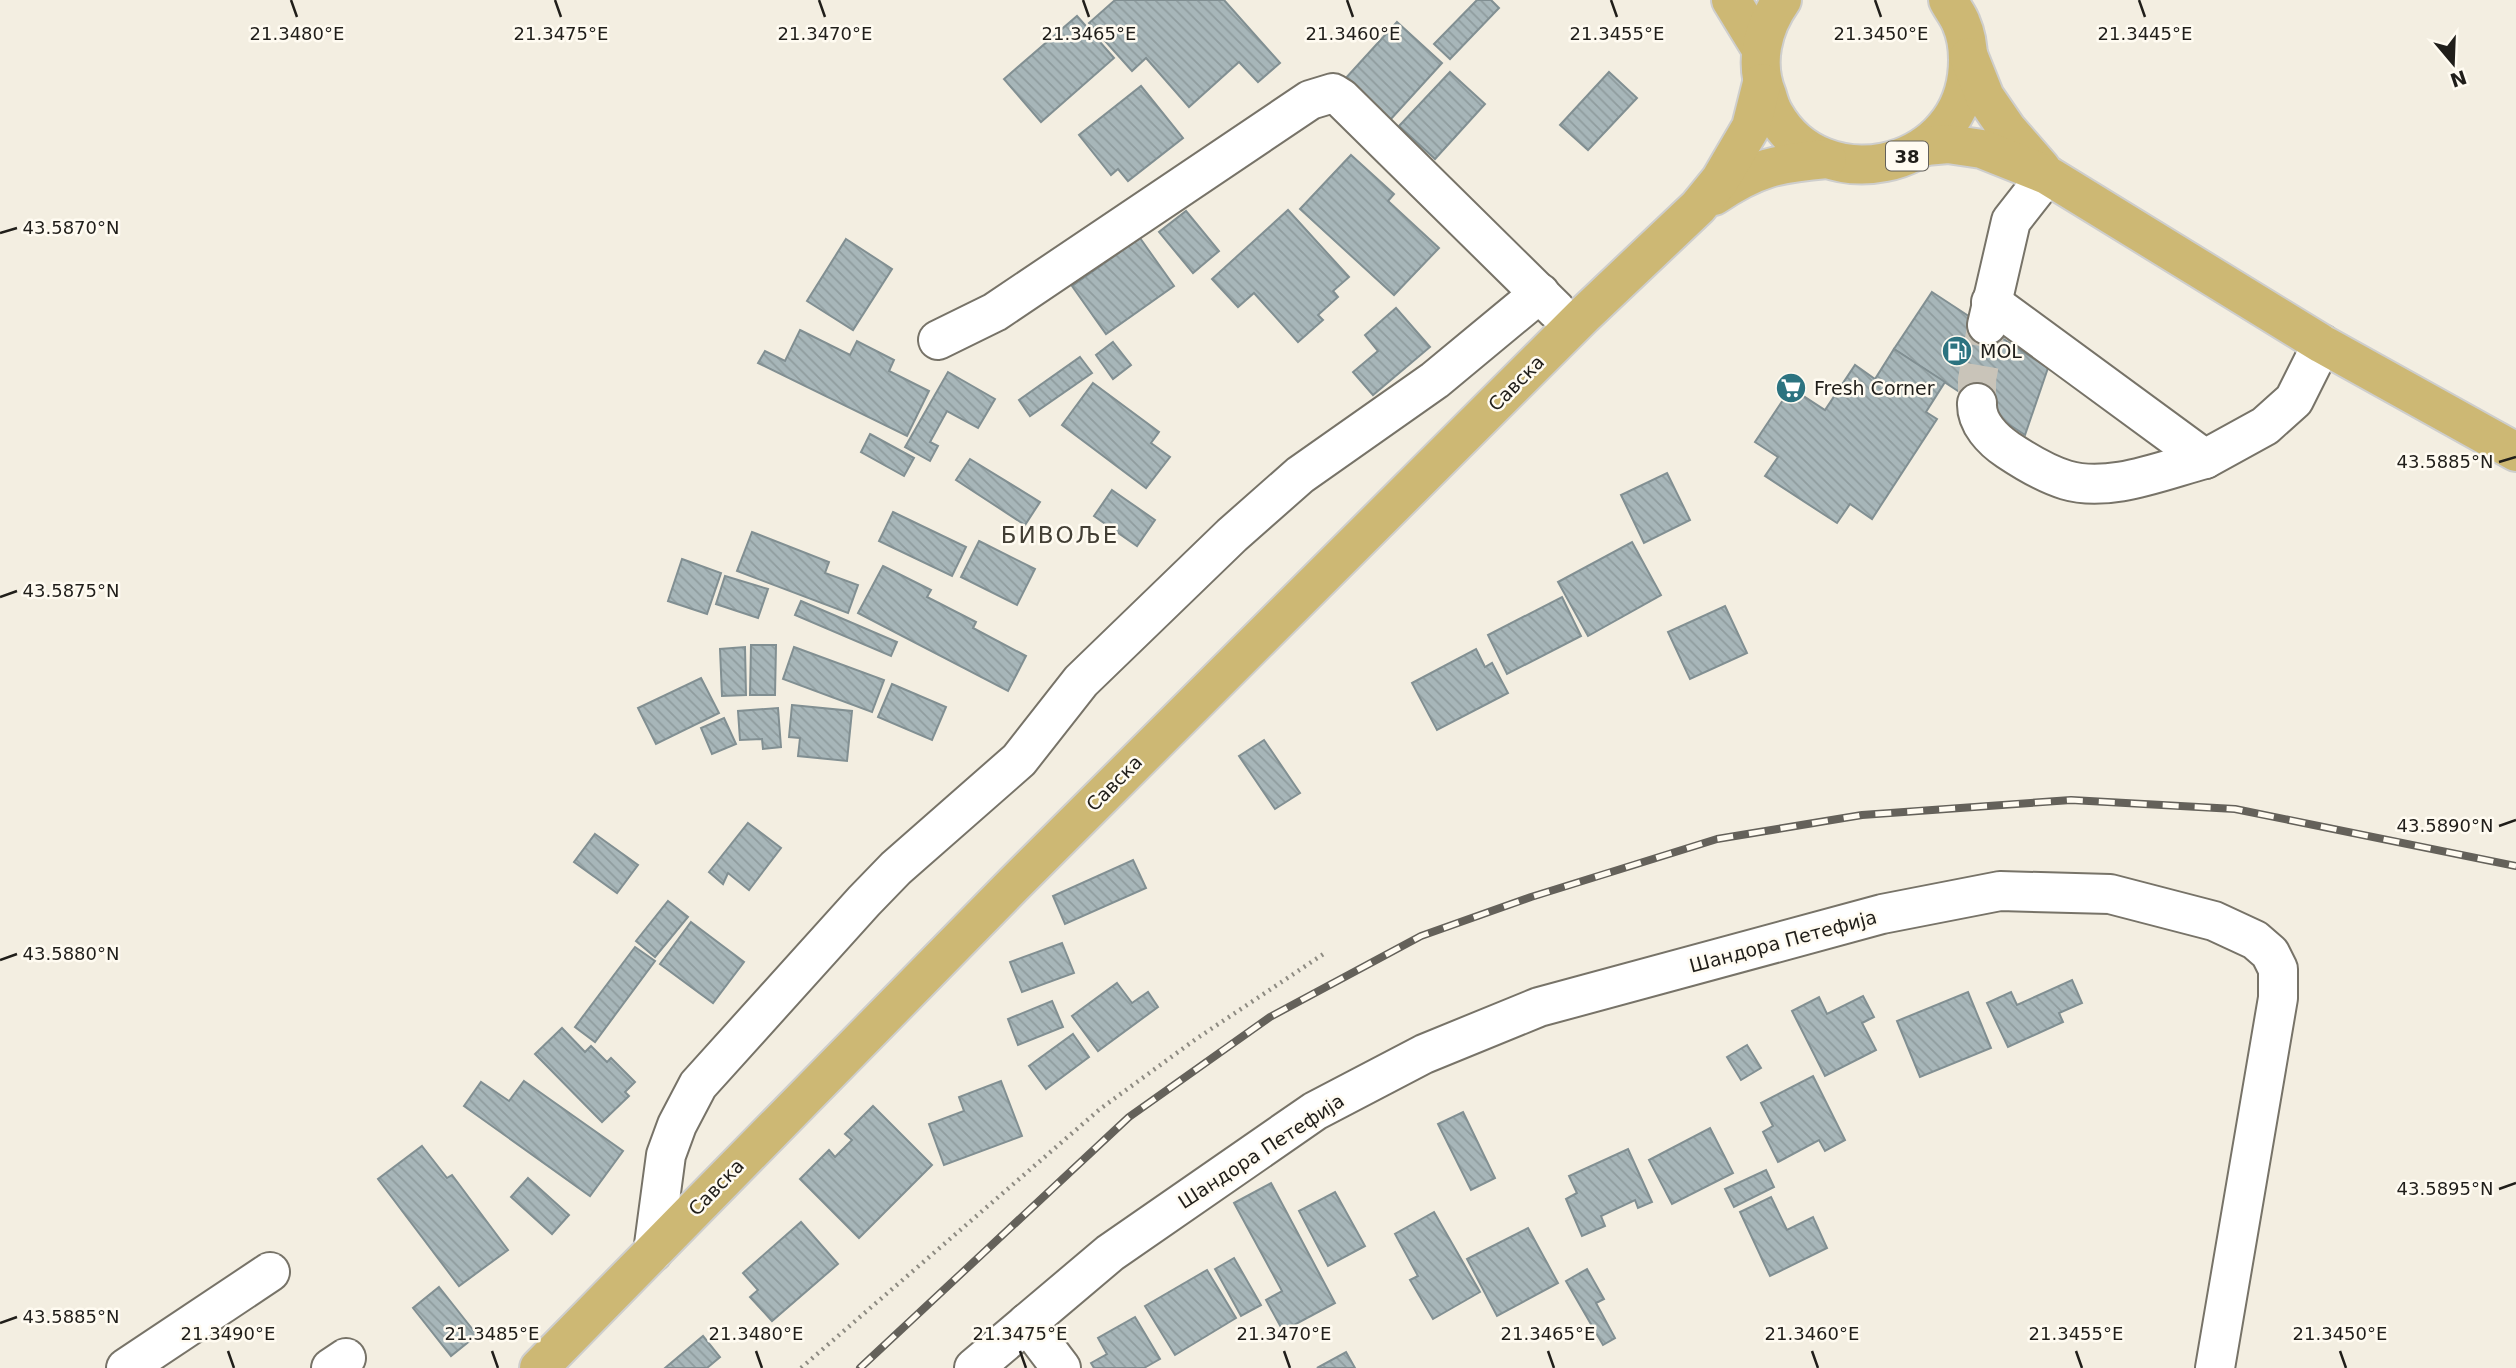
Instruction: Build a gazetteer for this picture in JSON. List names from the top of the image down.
{
  "streets": {
    "main road": ["38", "Савска"],
    "street": ["Шандора Петефија"]
  },
  "crossings": [
    ["38", "Савска"]
  ],
  "districts": ["БИВОЉЕ"],
  "places": {
    "fuel station": ["MOL"],
    "supermarket": ["Fresh Corner"]
  },
  "north": "bottom",
  "coordinates": [
    "21.3480°E",
    "21.3475°E",
    "21.3470°E",
    "21.3465°E",
    "21.3460°E",
    "21.3455°E",
    "21.3450°E",
    "21.3445°E",
    "43.5870°N",
    "43.5885°N",
    "43.5875°N",
    "43.5890°N",
    "43.5880°N",
    "43.5895°N",
    "21.3490°E",
    "21.3485°E"
  ]
}
